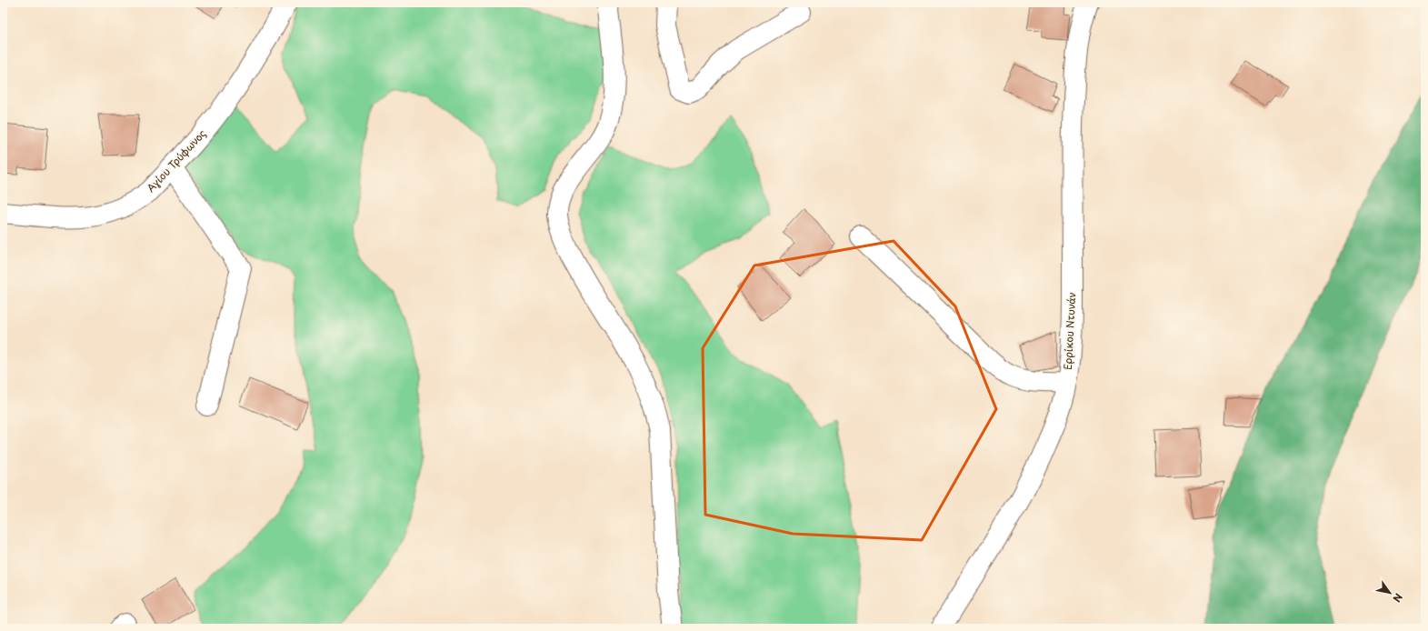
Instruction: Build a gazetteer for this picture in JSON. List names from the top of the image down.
{
  "streets": {
    "street": ["Αγίου Τρύφωνος", "Ερρίκου Ντυνάν"]
  },
  "north": "bottom right"
}
